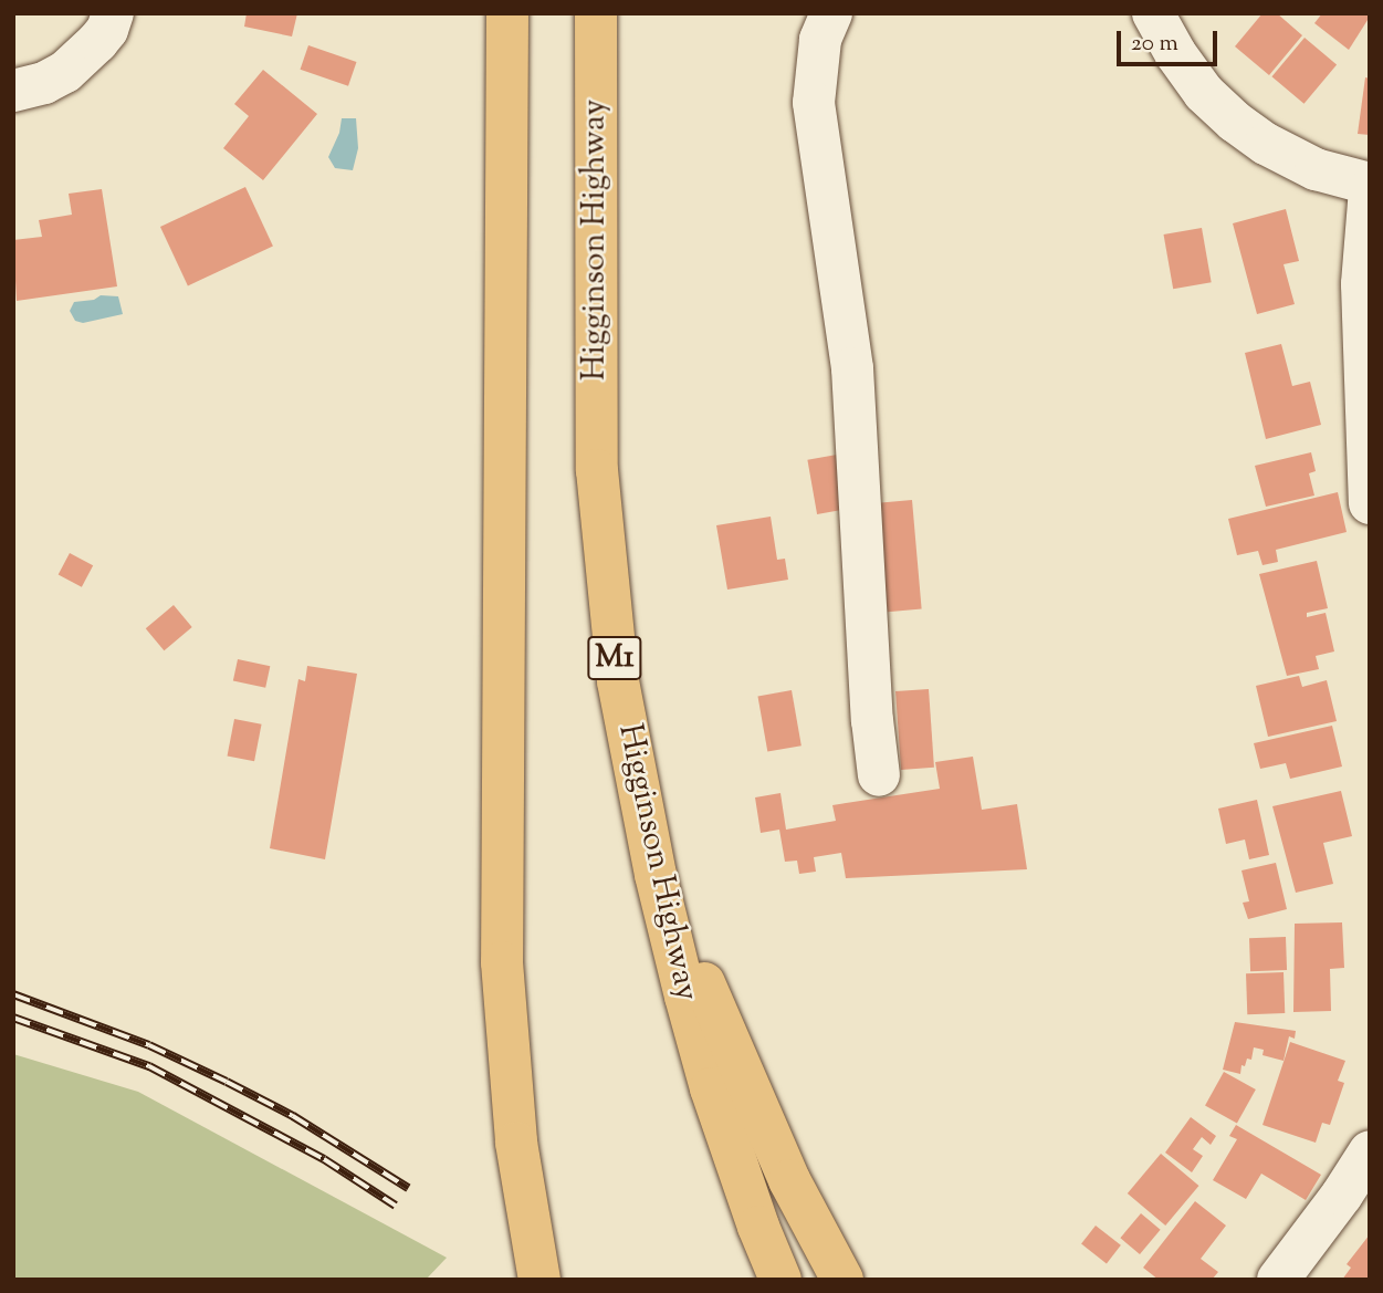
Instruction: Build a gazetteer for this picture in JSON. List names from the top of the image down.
{
  "streets": {
    "highway": ["Higginson Highway", "M1"]
  },
  "scale_bar": "20 m"
}
